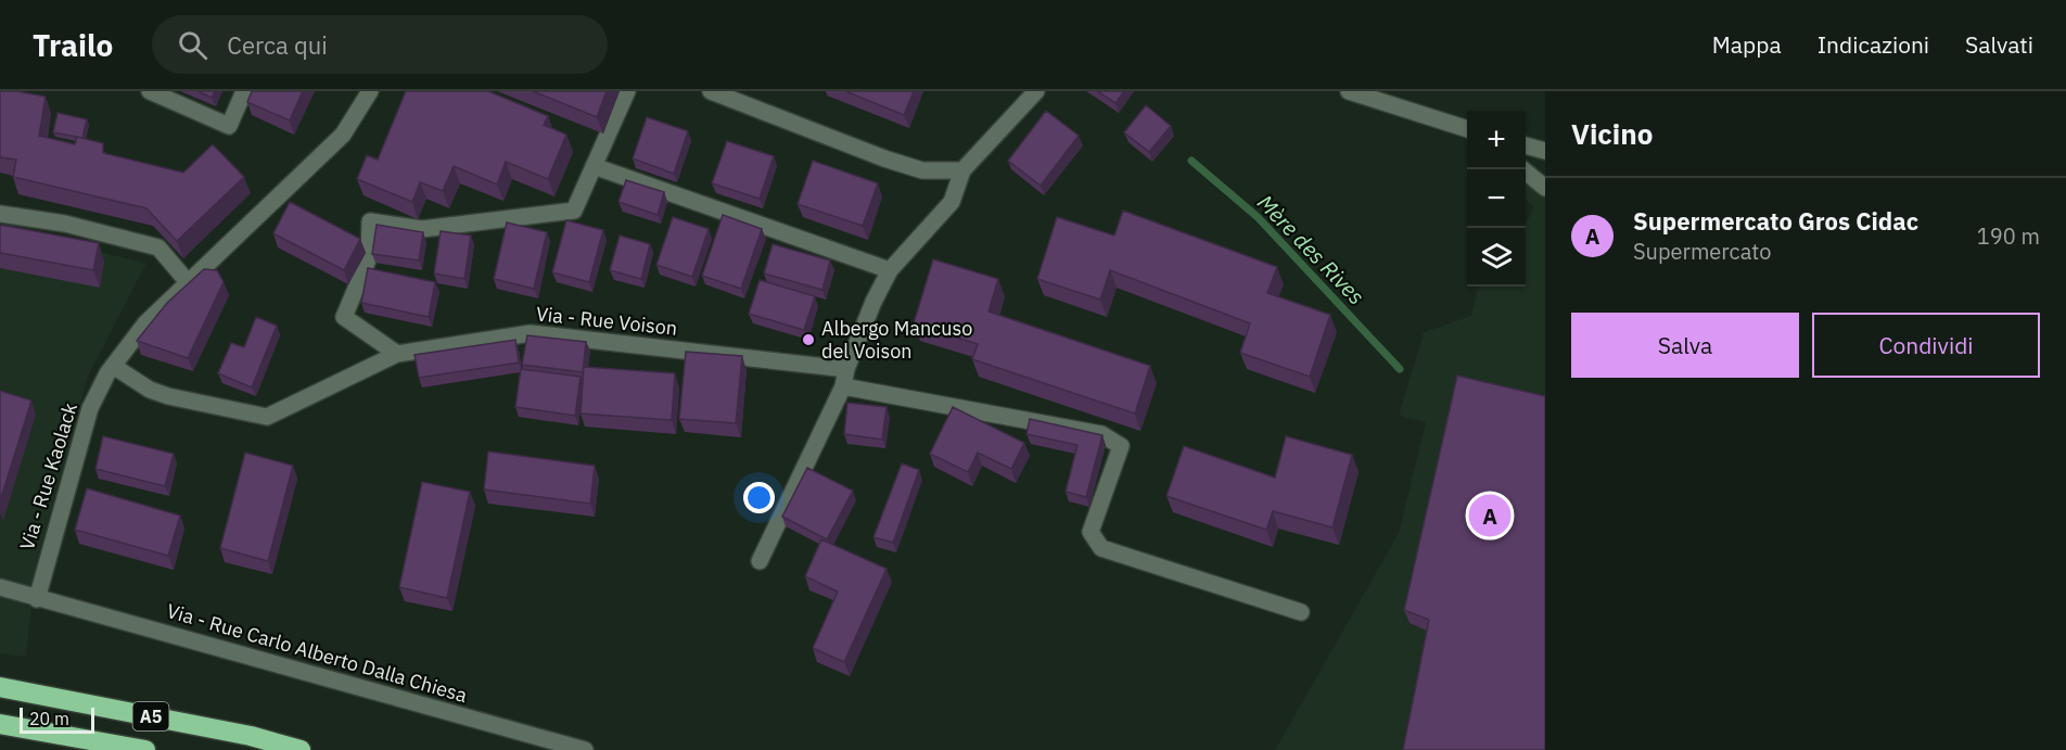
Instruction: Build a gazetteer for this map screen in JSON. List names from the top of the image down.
{
  "streets": {
    "highway": ["A5"],
    "street": ["Via - Rue Voison", "Via - Rue Kaolack", "Via - Rue Carlo Alberto Dalla Chiesa"]
  },
  "crossings": [
    ["Via - Rue Voison", "Via - Rue Kaolack"],
    ["Via - Rue Kaolack", "Via - Rue Carlo Alberto Dalla Chiesa"]
  ],
  "water": ["Mère des Rives"],
  "places": ["Albergo Mancuso del Voison"],
  "scale_bar": "20 m",
  "page": {
    "header": "Trailo",
    "search": "Cerca qui",
    "nav": ["Mappa", "Indicazioni", "Salvati"],
    "heading": "Vicino",
    "map_buttons": ["+", "−"],
    "list": [
      {
        "mark": "A",
        "name": "Supermercato Gros Cidac",
        "note": "Supermercato",
        "value": "190 m"
      }
    ],
    "buttons": ["Salva", "Condividi"],
    "pins": "A",
    "scale": "20 m"
  }
}
